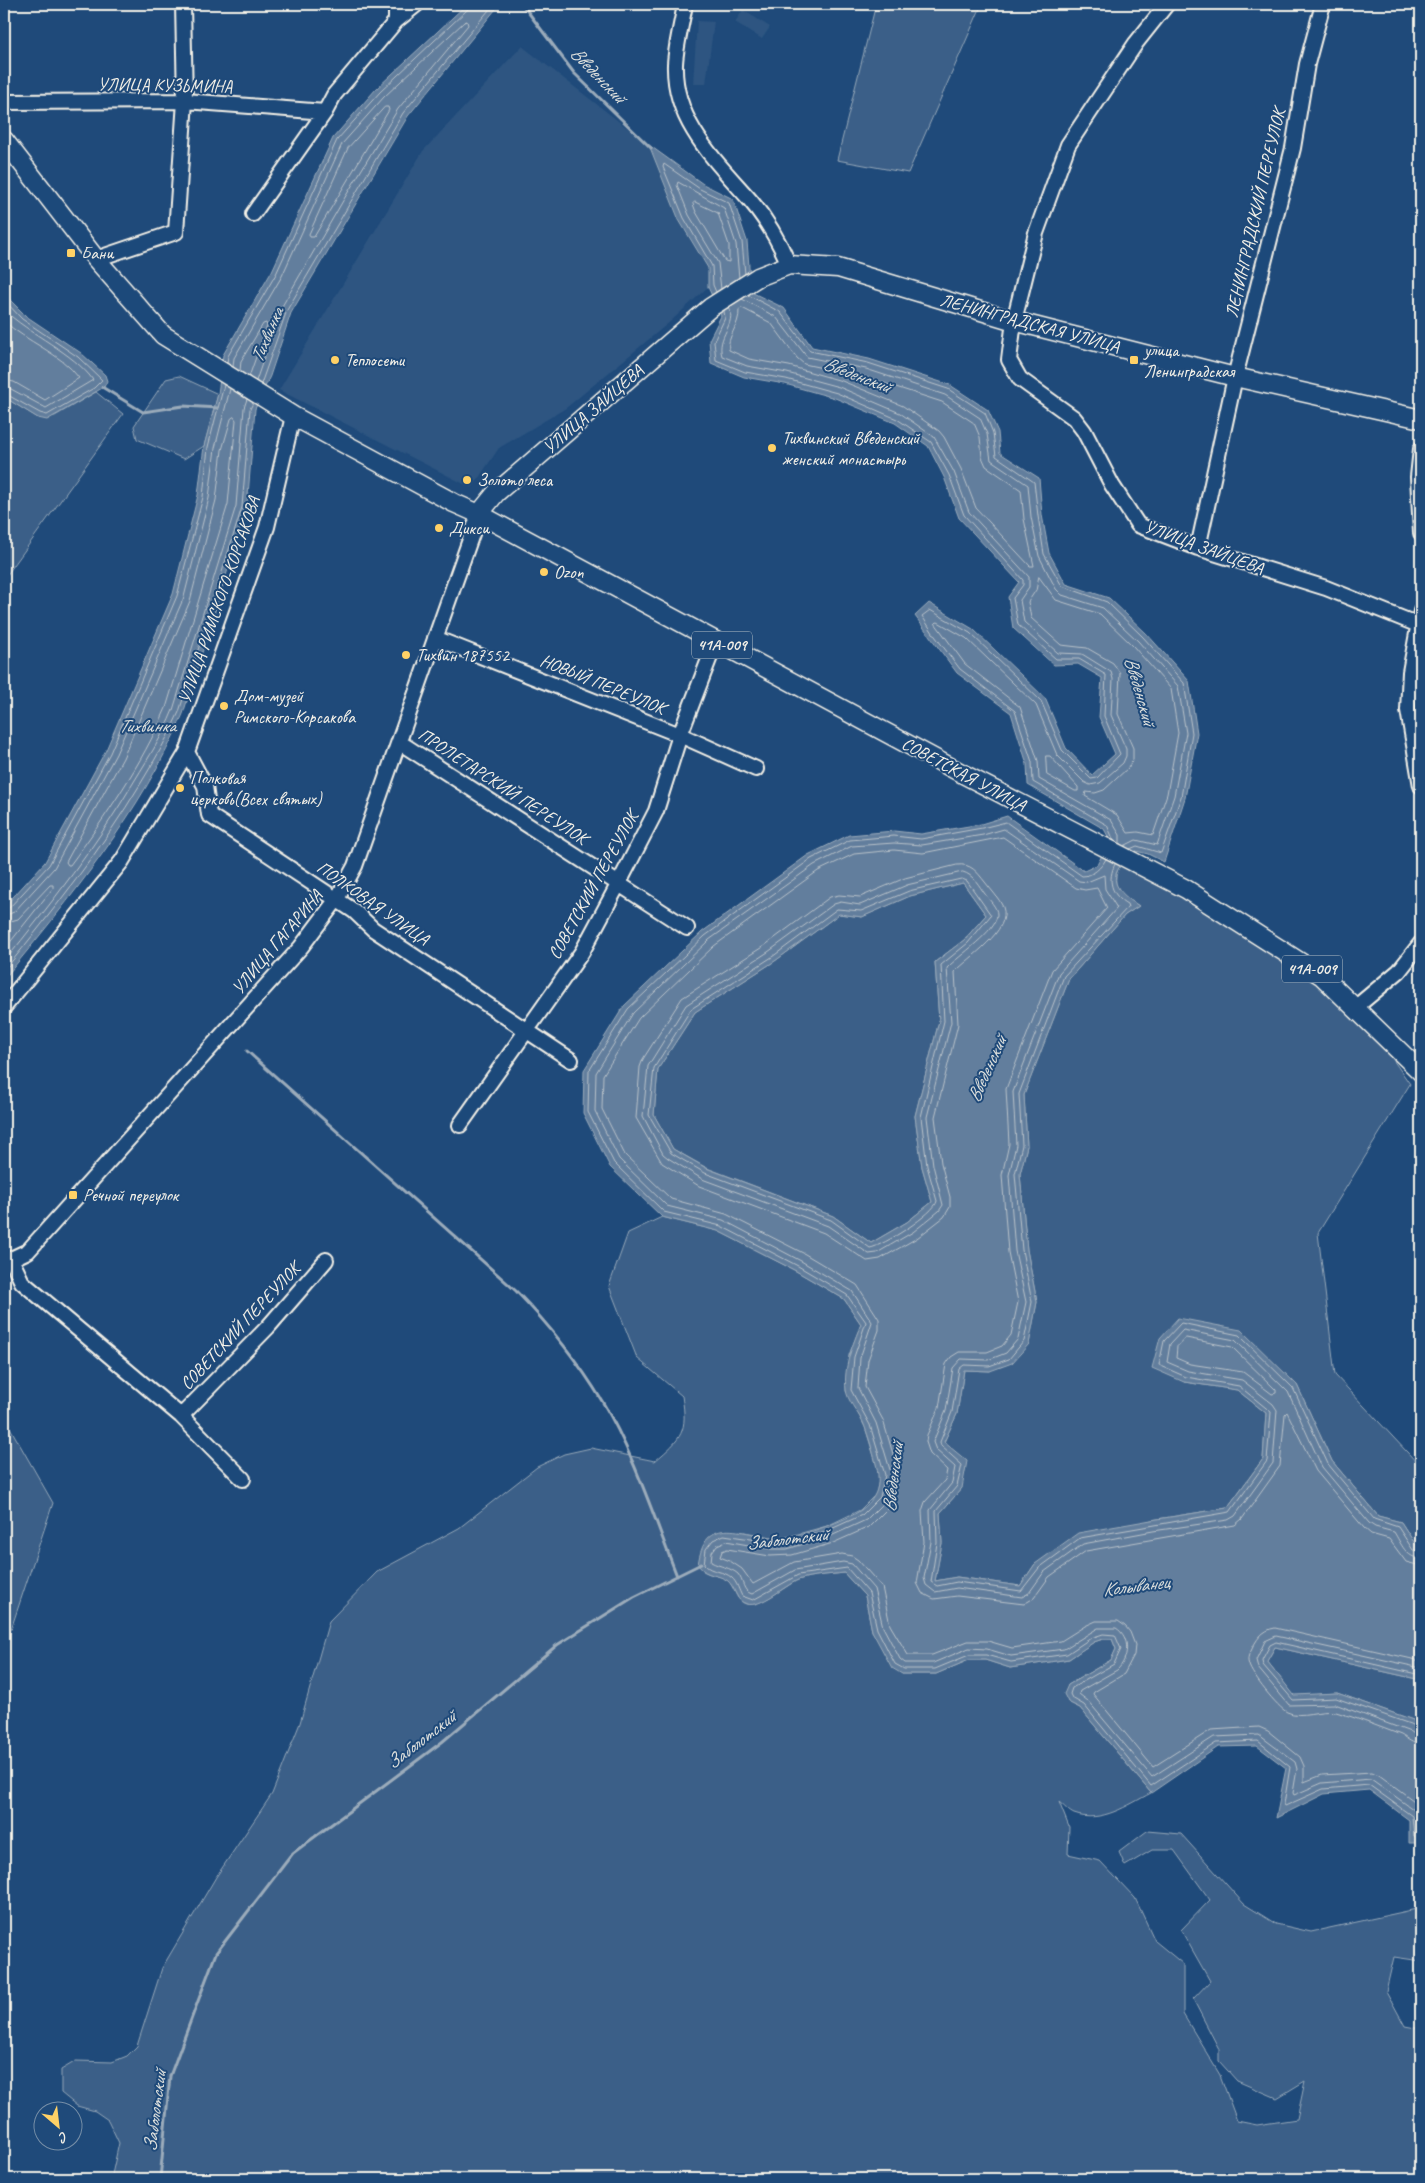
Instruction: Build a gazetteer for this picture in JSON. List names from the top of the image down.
{
  "streets": {
    "main road": [
      "ЛЕНИНГРАДСКАЯ УЛИЦА",
      "УЛИЦА ЗАЙЦЕВА",
      "41А-009",
      "СОВЕТСКАЯ УЛИЦА"
    ],
    "street": [
      "УЛИЦА КУЗЬМИНА",
      "ЛЕНИНГРАДСКИЙ ПЕРЕУЛОК",
      "УЛИЦА РИМСКОГО-КОРСАКОВА",
      "НОВЫЙ ПЕРЕУЛОК",
      "ПРОЛЕТАРСКИЙ ПЕРЕУЛОК",
      "СОВЕТСКИЙ ПЕРЕУЛОК",
      "ПОЛКОВАЯ УЛИЦА",
      "УЛИЦА ГАГАРИНА"
    ]
  },
  "crossings": [
    ["ЛЕНИНГРАДСКИЙ ПЕРЕУЛОК", "ЛЕНИНГРАДСКАЯ УЛИЦА"],
    ["ЛЕНИНГРАДСКИЙ ПЕРЕУЛОК", "УЛИЦА ЗАЙЦЕВА"],
    ["ЛЕНИНГРАДСКАЯ УЛИЦА", "УЛИЦА ЗАЙЦЕВА"],
    ["УЛИЦА ЗАЙЦЕВА", "41А-009"],
    ["УЛИЦА ЗАЙЦЕВА", "СОВЕТСКАЯ УЛИЦА"],
    ["УЛИЦА ЗАЙЦЕВА", "УЛИЦА ГАГАРИНА"],
    ["УЛИЦА РИМСКОГО-КОРСАКОВА", "41А-009"],
    ["УЛИЦА РИМСКОГО-КОРСАКОВА", "ПОЛКОВАЯ УЛИЦА"],
    ["41А-009", "СОВЕТСКАЯ УЛИЦА"],
    ["41А-009", "УЛИЦА ГАГАРИНА"],
    ["НОВЫЙ ПЕРЕУЛОК", "СОВЕТСКИЙ ПЕРЕУЛОК"],
    ["НОВЫЙ ПЕРЕУЛОК", "УЛИЦА ГАГАРИНА"],
    ["СОВЕТСКАЯ УЛИЦА", "СОВЕТСКИЙ ПЕРЕУЛОК"],
    ["СОВЕТСКАЯ УЛИЦА", "УЛИЦА ГАГАРИНА"],
    ["ПРОЛЕТАРСКИЙ ПЕРЕУЛОК", "СОВЕТСКИЙ ПЕРЕУЛОК"],
    ["ПРОЛЕТАРСКИЙ ПЕРЕУЛОК", "УЛИЦА ГАГАРИНА"],
    ["СОВЕТСКИЙ ПЕРЕУЛОК", "ПОЛКОВАЯ УЛИЦА"],
    ["ПОЛКОВАЯ УЛИЦА", "УЛИЦА ГАГАРИНА"]
  ],
  "water": [
    "Введенский",
    "Тихвинка",
    "Заболотский",
    "Колыванец"
  ],
  "places": {
    "transit": ["Бани", "улица Ленинградская", "Речной переулок"],
    "other": [
      "Теплосети",
      "Тихвинский Введенский женский монастырь",
      "Золото леса",
      "Дикси",
      "Ozon",
      "Тихвин 187552",
      "Дом-музей Римского-Корсакова",
      "Полковая церковь(Всех святых)"
    ]
  },
  "north": "bottom right"
}
